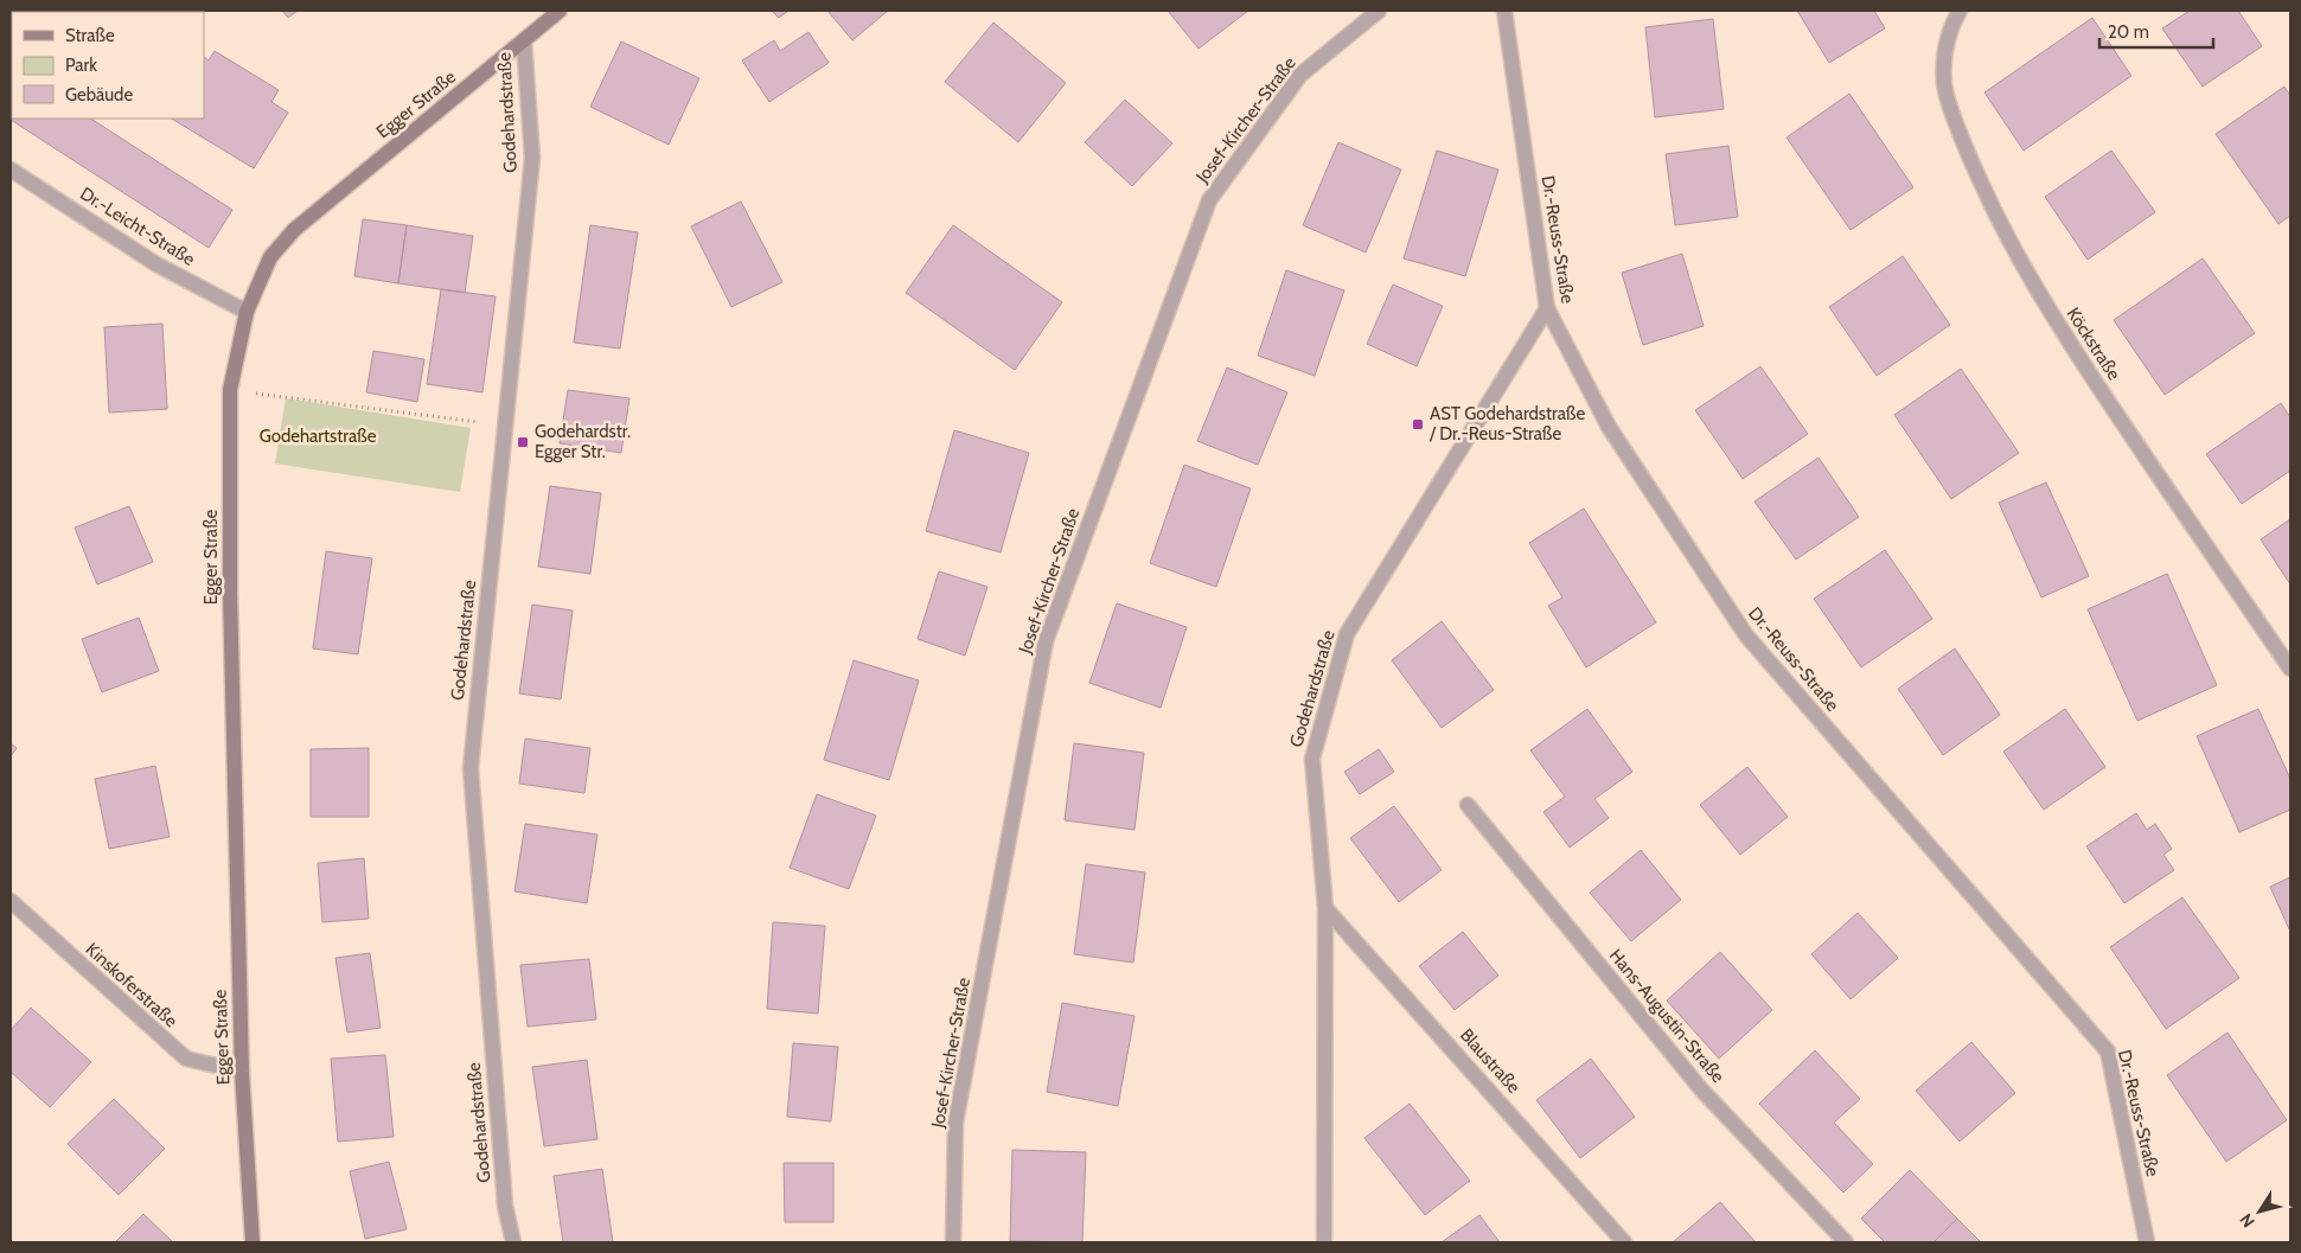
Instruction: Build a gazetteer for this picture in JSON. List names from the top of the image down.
{
  "streets": {
    "street": [
      "Egger Straße",
      "Godehardstraße",
      "Josef-Kircher-Straße",
      "Dr.-Leicht-Straße",
      "Dr.-Reuss-Straße",
      "Köckstraße",
      "Kinskoferstraße",
      "Hans-Augustin-Straße",
      "Blaustraße"
    ]
  },
  "crossings": [
    ["Egger Straße", "Godehardstraße"],
    ["Egger Straße", "Dr.-Leicht-Straße"],
    ["Egger Straße", "Kinskoferstraße"],
    ["Godehardstraße", "Dr.-Reuss-Straße"],
    ["Godehardstraße", "Blaustraße"]
  ],
  "parks": ["Godehartstraße"],
  "places": {
    "transit": ["AST Godehardstraße / Dr.-Reus-Straße", "Godehardstr. Egger Str."]
  },
  "legend": ["Straße", "Park", "Gebäude"],
  "scale_bar": "20 m",
  "north": "bottom left"
}
